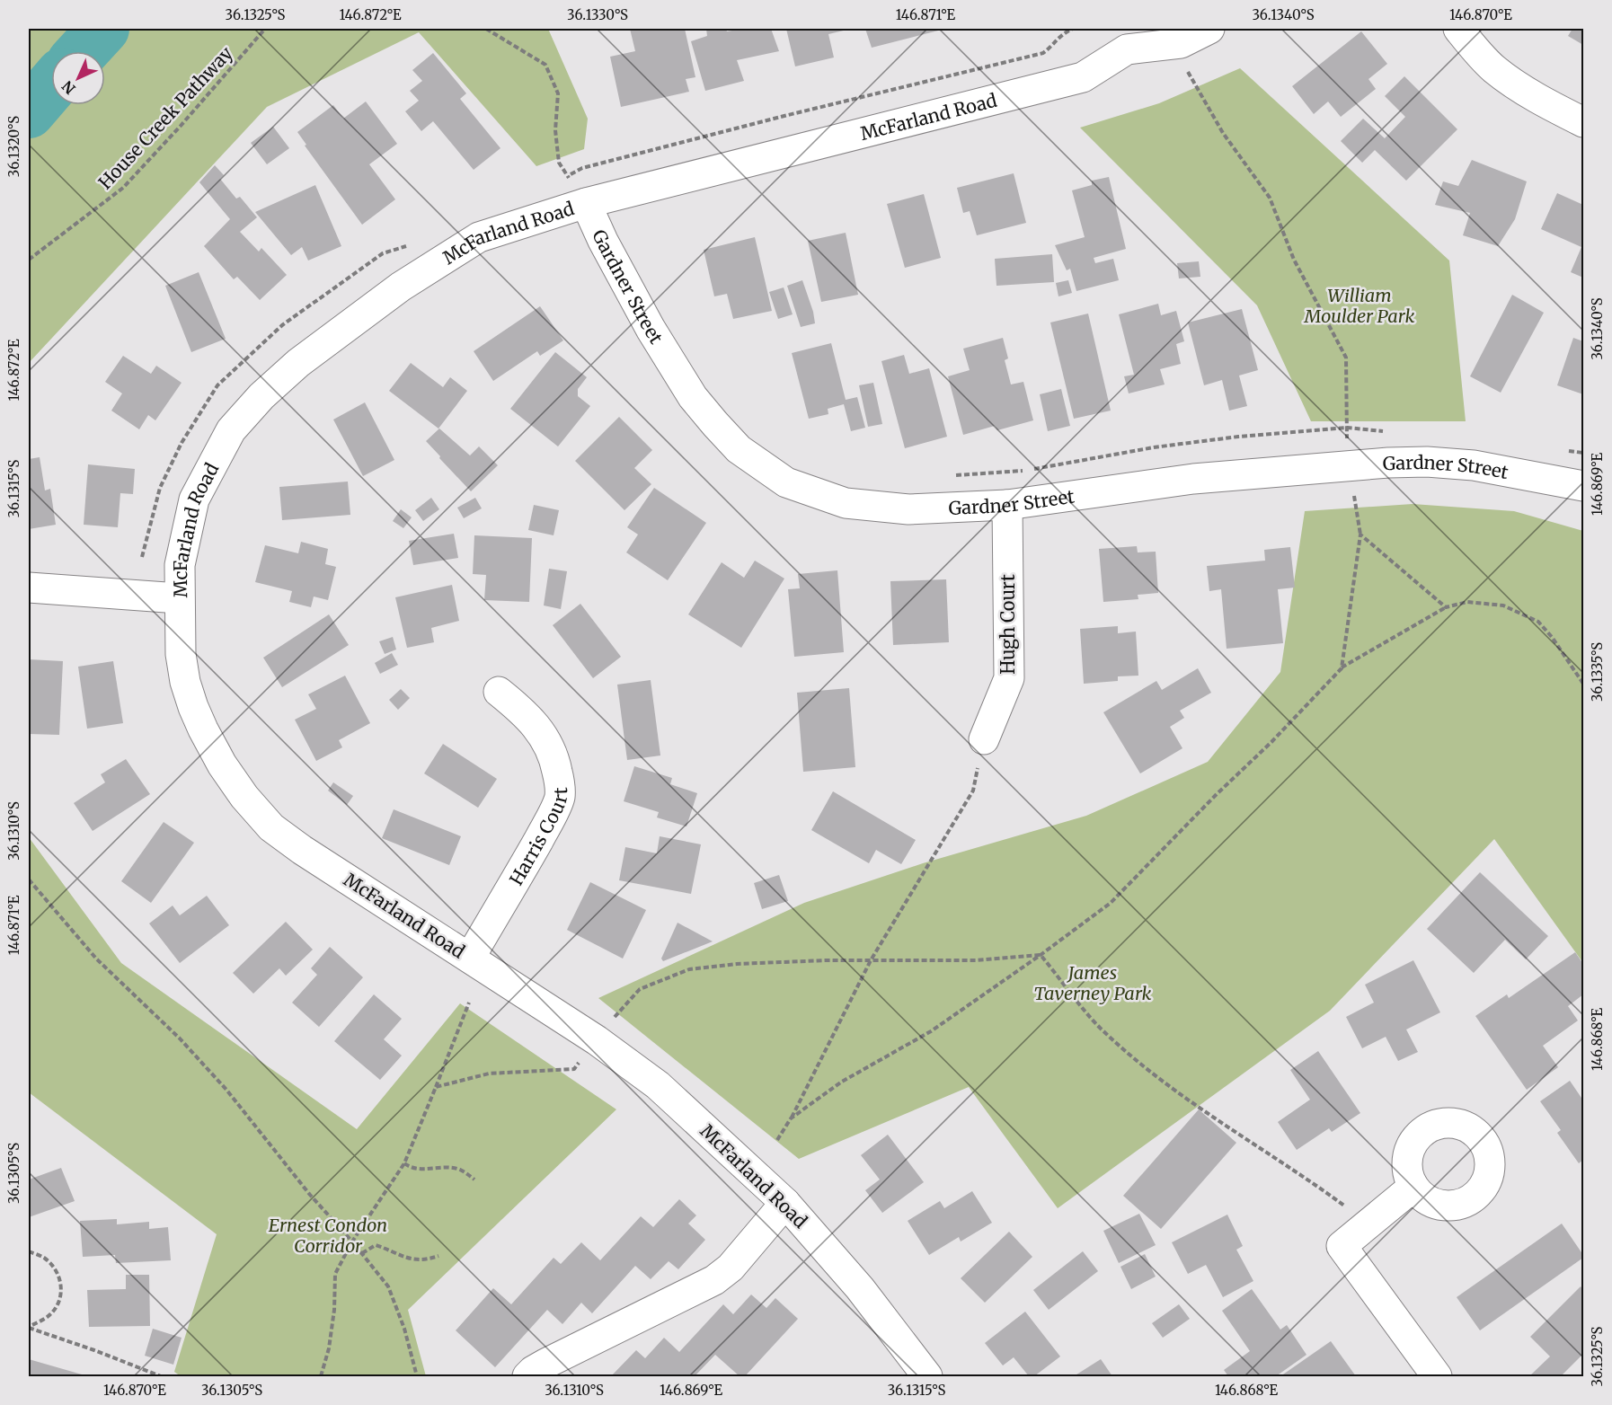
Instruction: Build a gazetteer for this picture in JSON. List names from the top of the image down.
{
  "streets": {
    "street": [
      "McFarland Road",
      "Gardner Street",
      "Hugh Court",
      "Harris Court"
    ],
    "path": ["House Creek Pathway"]
  },
  "crossings": [
    ["McFarland Road", "Gardner Street"],
    ["McFarland Road", "Harris Court"],
    ["Gardner Street", "Hugh Court"]
  ],
  "parks": ["William Moulder Park", "James Taverney Park", "Ernest Condon Corridor"],
  "north": "bottom left",
  "coordinates": [
    "36.1325°S",
    "146.872°E",
    "36.1330°S",
    "146.871°E",
    "36.1340°S",
    "146.870°E",
    "36.1320°S",
    "146.869°E",
    "36.1315°S",
    "36.1335°S",
    "36.1310°S",
    "146.868°E",
    "36.1305°S"
  ]
}
